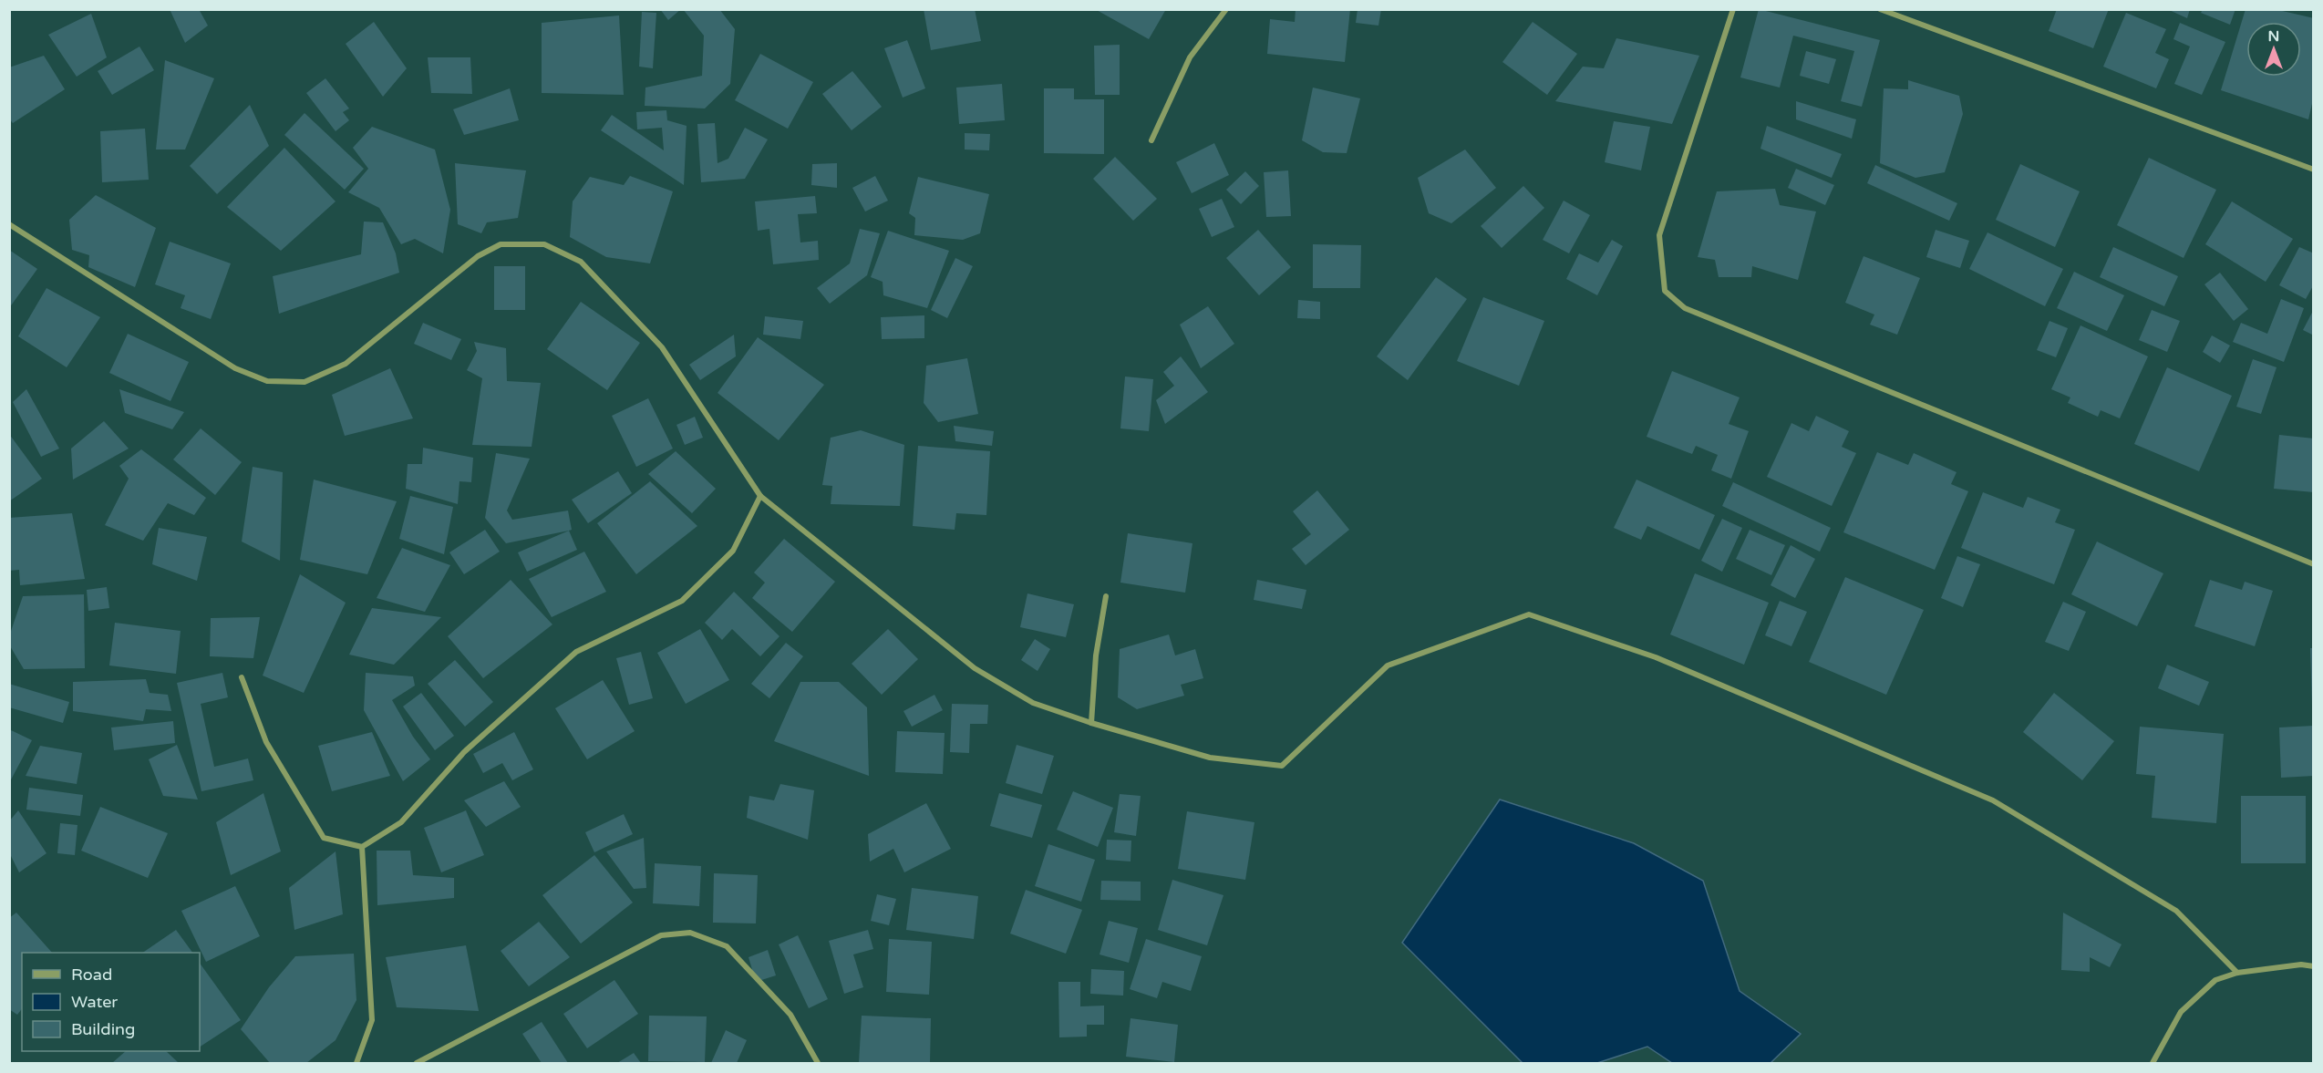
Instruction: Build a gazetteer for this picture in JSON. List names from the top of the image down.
{
  "legend": ["Road", "Water", "Building"],
  "north": "top"
}
